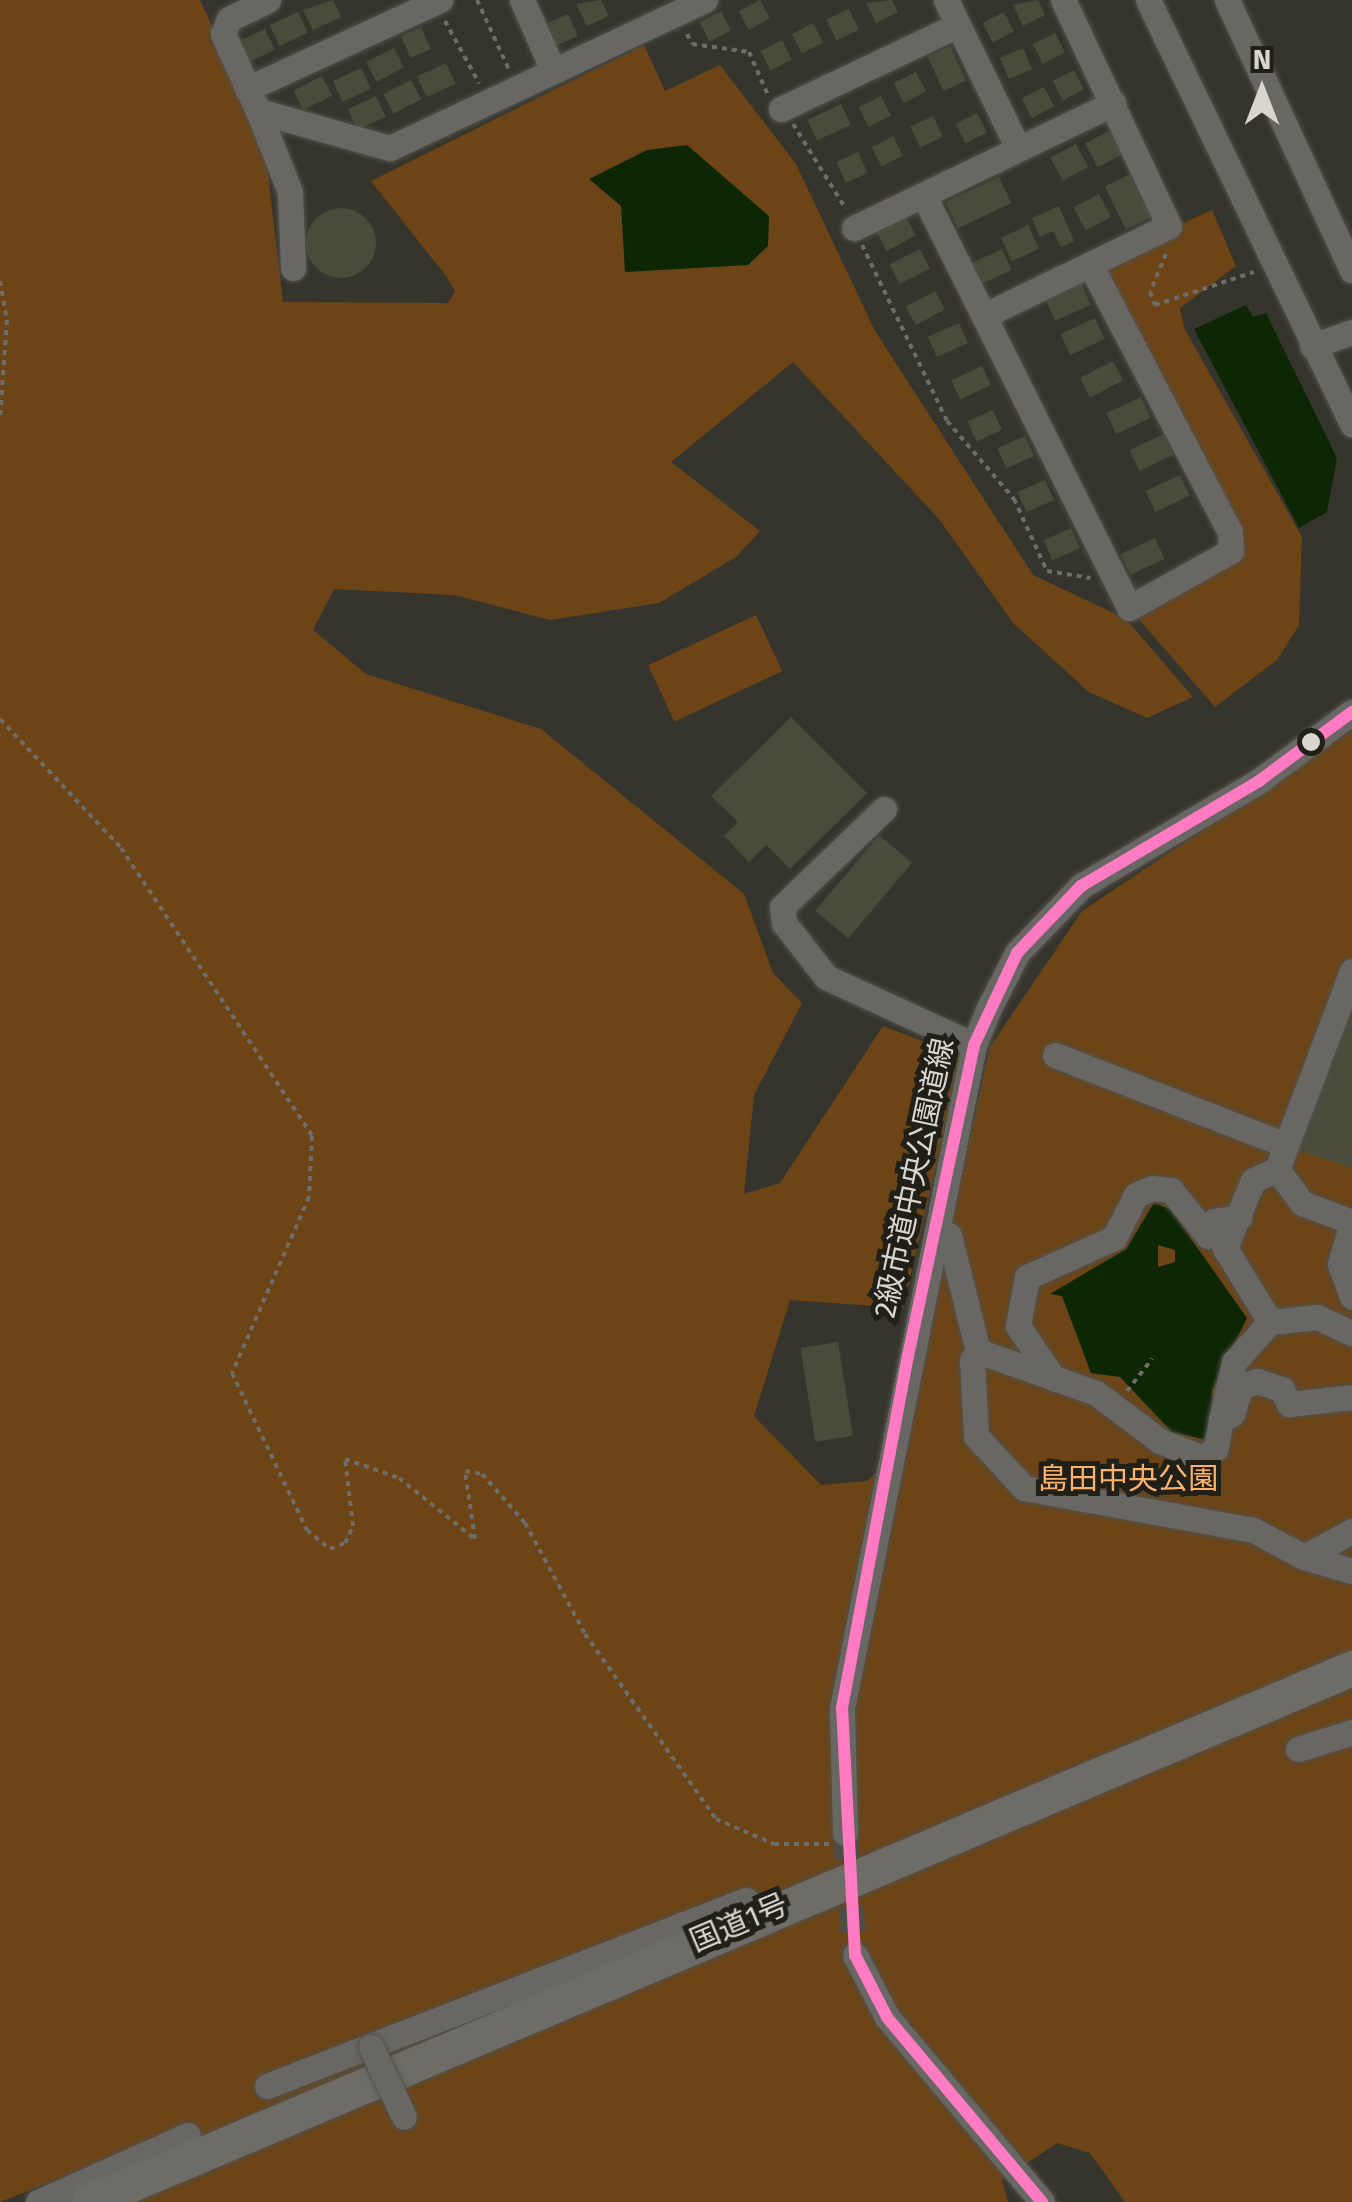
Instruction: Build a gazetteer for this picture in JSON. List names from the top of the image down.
{
  "streets": {
    "highway": ["国道1号"],
    "street": ["2級市道中央公園道線"]
  },
  "parks": ["島田中央公園"],
  "north": "top"
}
